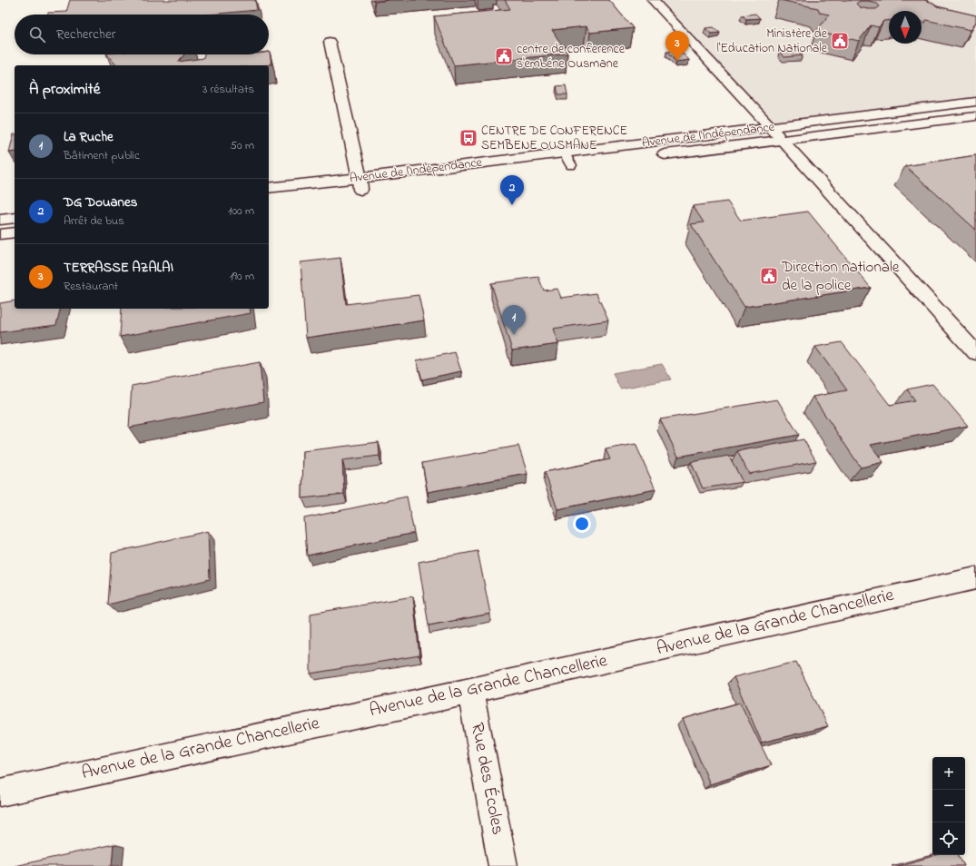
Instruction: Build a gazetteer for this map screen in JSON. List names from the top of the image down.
{
  "streets": {
    "main road": ["Avenue de l'Indépendance", "Avenue de la Grande Chancellerie", "Rue des Écoles"]
  },
  "crossings": [
    ["Avenue de la Grande Chancellerie", "Rue des Écoles"]
  ],
  "places": {
    "public building": ["Ministère de l'Education Nationale", "centre de conference s'embéne Ousmane", "Direction nationale de la police"],
    "bus stop": ["CENTRE DE CONFERENCE SEMBENE OUSMANE"]
  },
  "north": "bottom",
  "page": {
    "search": "Rechercher",
    "pins": ["3", "2", "1"],
    "heading": ["À proximité", "3 résultats"],
    "list": [
      {
        "mark": "1",
        "name": "La Ruche",
        "note": "Bâtiment public",
        "value": "50 m"
      },
      {
        "mark": "2",
        "name": "DG Douanes",
        "note": "Arrêt de bus",
        "value": "100 m"
      },
      {
        "mark": "3",
        "name": "TERRASSE AZALAI",
        "note": "Restaurant",
        "value": "190 m"
      }
    ],
    "map_buttons": ["+", "−"]
  }
}
